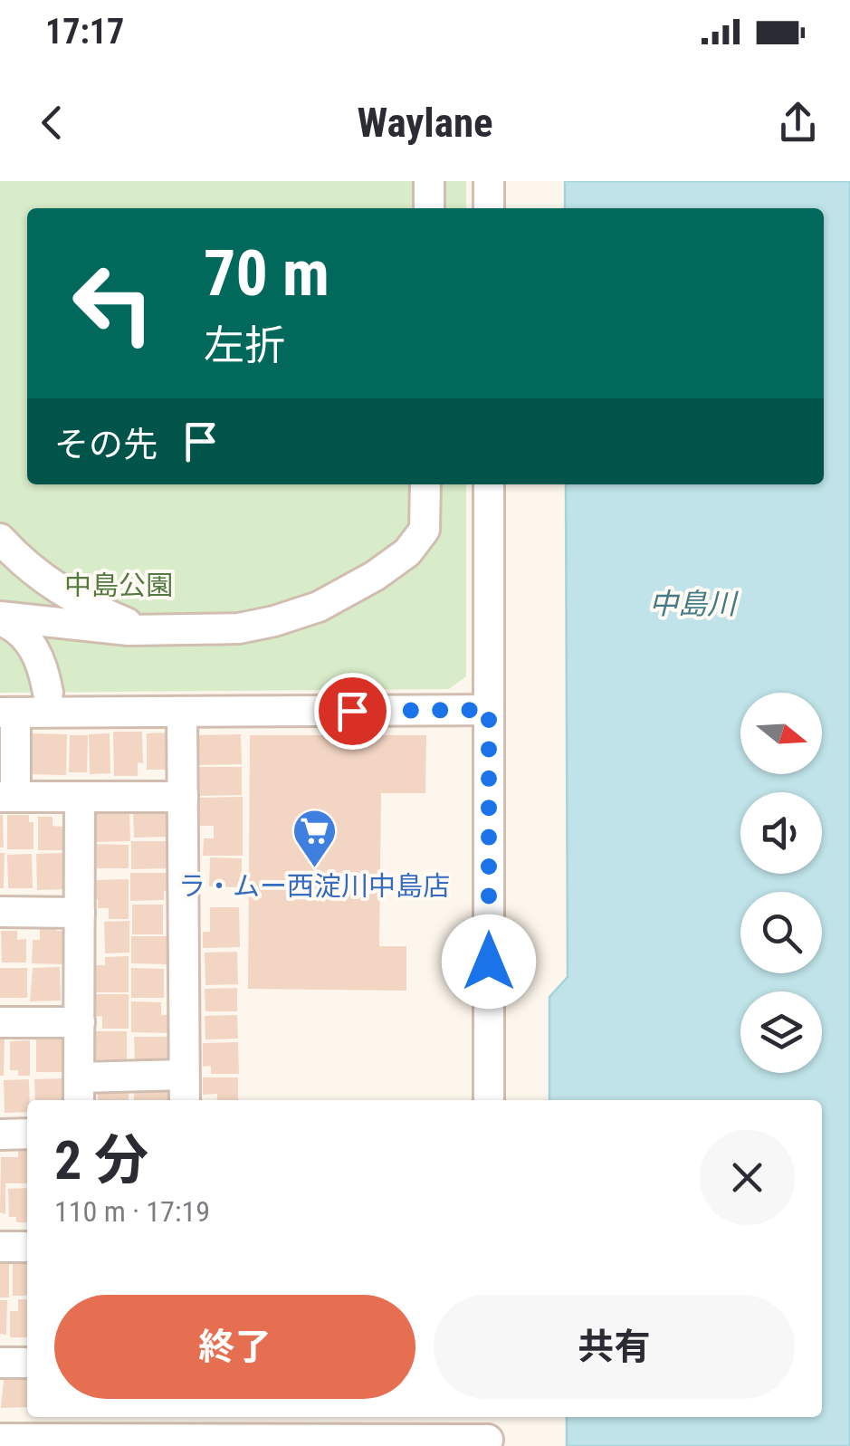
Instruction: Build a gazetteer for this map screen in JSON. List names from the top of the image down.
{
  "water": ["中島川"],
  "parks": ["中島公園"],
  "places": {
    "supermarket": ["ラ・ムー西淀川中島店"]
  },
  "north": "right",
  "page": {
    "status": "17:17",
    "header": "Waylane",
    "turn": ["70 m", "左折"],
    "then": "その先",
    "heading": ["2 分", "110 m · 17:19"],
    "buttons": ["終了", "共有"]
  }
}
